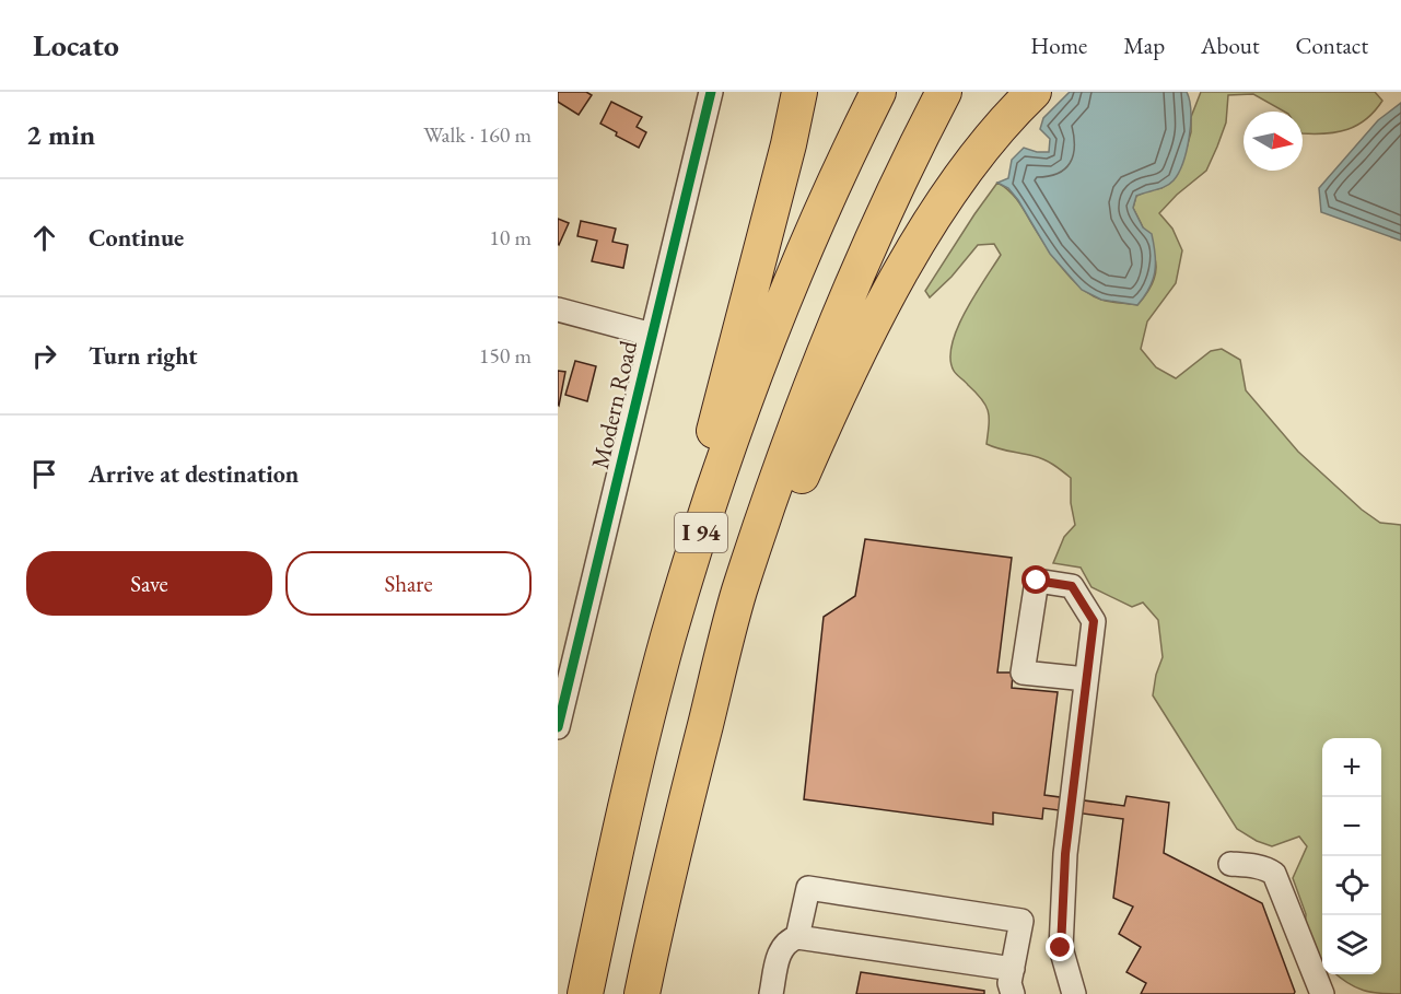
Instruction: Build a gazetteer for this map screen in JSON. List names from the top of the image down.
{
  "streets": {
    "highway": ["I 94"],
    "street": ["Modern Road"]
  },
  "north": "right",
  "page": {
    "header": "Locato",
    "nav": [
      "Home",
      "Map",
      "About",
      "Contact"
    ],
    "heading": ["2 min", "Walk · 160 m"],
    "list": [
      ["Continue", "10 m"],
      ["Turn right", "150 m"],
      "Arrive at destination"
    ],
    "buttons": ["Save", "Share"],
    "map_buttons": ["+", "−"]
  }
}
